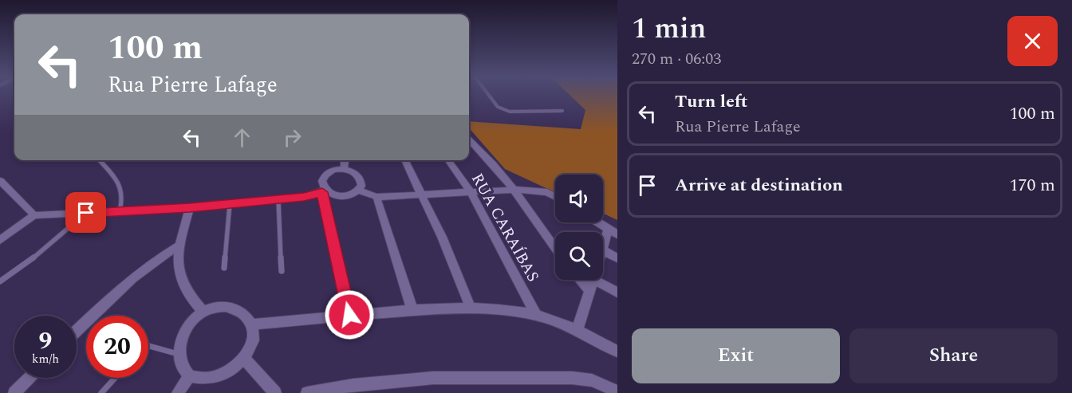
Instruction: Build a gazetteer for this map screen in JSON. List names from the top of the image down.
{
  "streets": {
    "street": ["RUA CARAÍBAS"]
  },
  "page": {
    "heading": ["1 min", "270 m · 06:03"],
    "turn": ["100 m", "Rua Pierre Lafage"],
    "list": [
      {
        "name": "Turn left",
        "note": "Rua Pierre Lafage",
        "value": "100 m"
      },
      {
        "name": "Arrive at destination",
        "value": "170 m"
      }
    ],
    "speed": "9 km/h",
    "limit": "20",
    "buttons": ["Exit", "Share"]
  }
}
